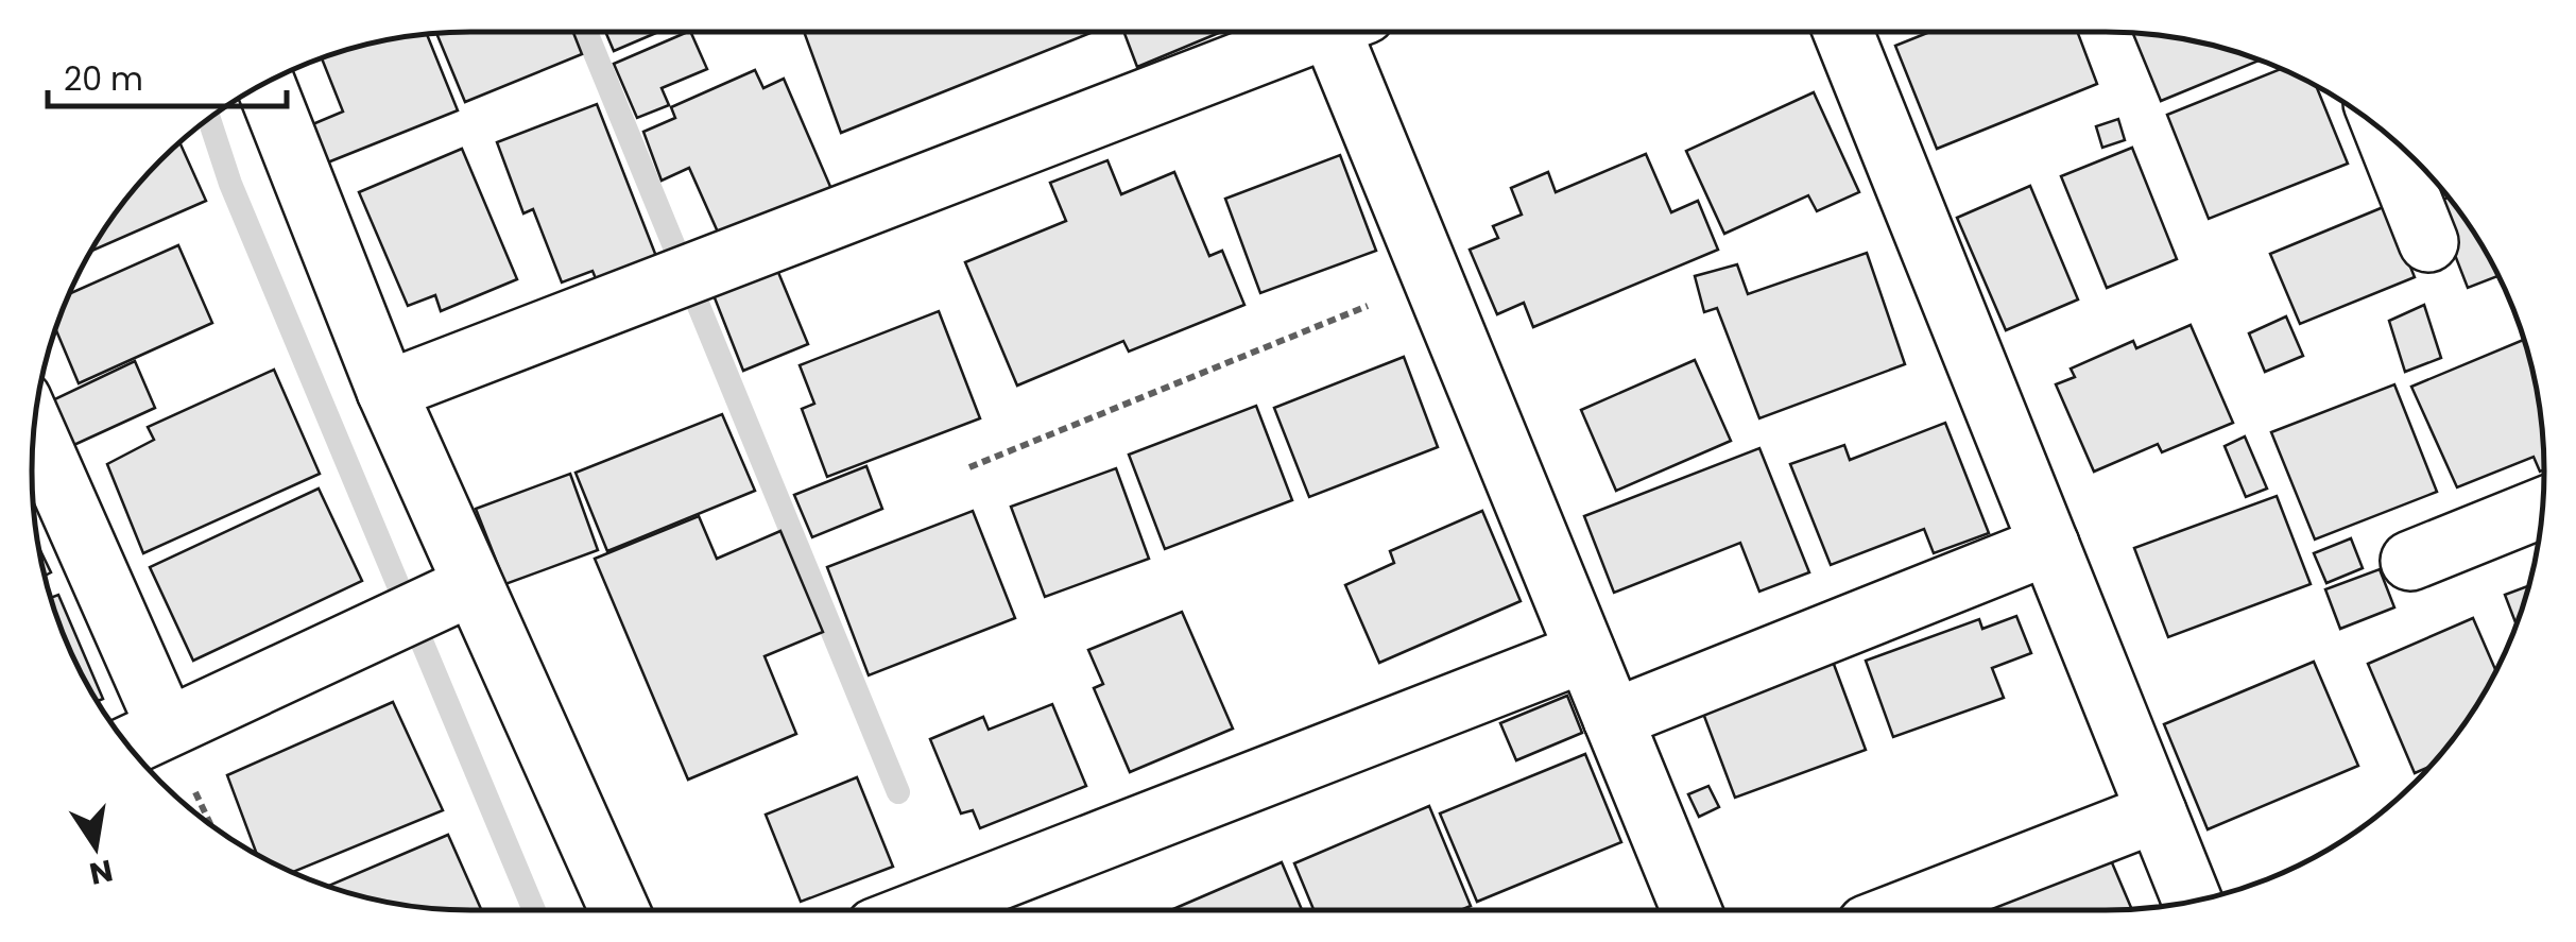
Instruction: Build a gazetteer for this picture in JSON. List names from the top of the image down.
{
  "scale_bar": "20 m",
  "north": "bottom"
}
